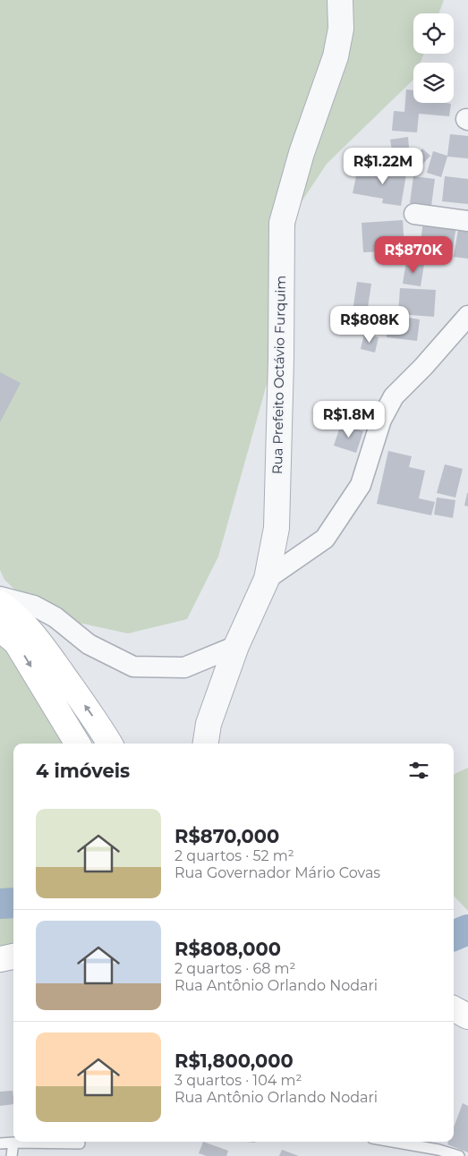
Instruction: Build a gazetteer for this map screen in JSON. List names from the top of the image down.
{
  "streets": {
    "street": ["Rua Prefeito Octávio Furquim"]
  },
  "page": {
    "price": [
      "R$1.22M",
      "R$870K",
      "R$808K",
      "R$1.8M"
    ],
    "heading": "4 imóveis",
    "list": [
      {
        "name": "R$870,000",
        "note": "2 quartos · 52 m² · Rua Governador Mário Covas"
      },
      {
        "name": "R$808,000",
        "note": "2 quartos · 68 m² · Rua Antônio Orlando Nodari"
      },
      {
        "name": "R$1,800,000",
        "note": "3 quartos · 104 m² · Rua Antônio Orlando Nodari"
      }
    ]
  }
}
